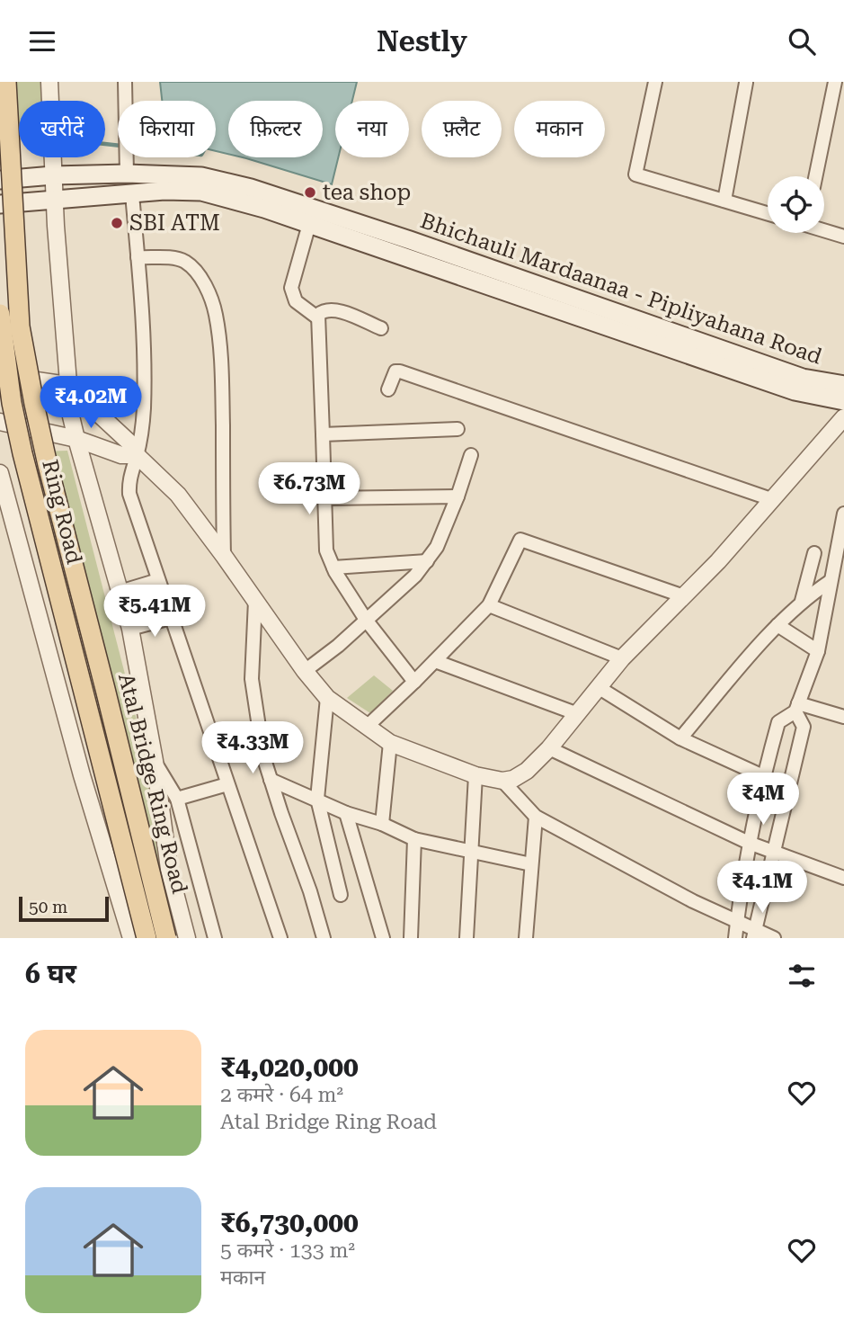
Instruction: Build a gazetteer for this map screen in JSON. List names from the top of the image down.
{
  "streets": {
    "main road": ["Bhichauli Mardaanaa - Pipliyahana Road", "Ring Road", "Atal Bridge Ring Road"]
  },
  "places": ["tea shop", "SBI ATM"],
  "scale_bar": "50 m",
  "page": {
    "header": "Nestly",
    "chip": [
      "खरीदें",
      "किराया",
      "फ़िल्टर",
      "नया",
      "फ़्लैट",
      "मकान"
    ],
    "price": [
      "₹4.02M",
      "₹6.73M",
      "₹5.41M",
      "₹4.33M",
      "₹4M",
      "₹4.1M"
    ],
    "scale": "50 m",
    "heading": "6 घर",
    "list": [
      {
        "name": "₹4,020,000",
        "note": "2 कमरे · 64 m² · Atal Bridge Ring Road"
      },
      {
        "name": "₹6,730,000",
        "note": "5 कमरे · 133 m² · मकान"
      }
    ]
  }
}
